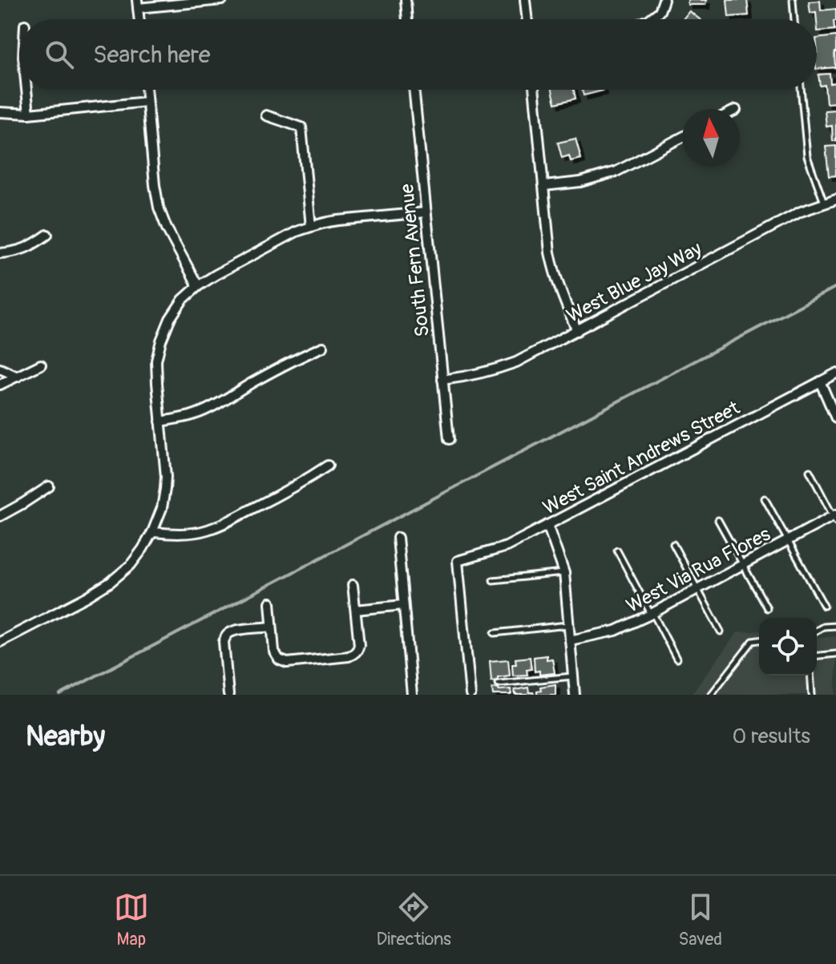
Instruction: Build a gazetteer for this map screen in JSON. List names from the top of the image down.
{
  "streets": {
    "street": [
      "South Fern Avenue",
      "West Blue Jay Way",
      "West Saint Andrews Street",
      "West Via Rua Flores"
    ]
  },
  "crossings": [
    ["South Fern Avenue", "West Blue Jay Way"]
  ],
  "north": "top",
  "page": {
    "search": "Search here",
    "heading": ["Nearby", "0 results"],
    "nav": ["Map", "Directions", "Saved"]
  }
}
